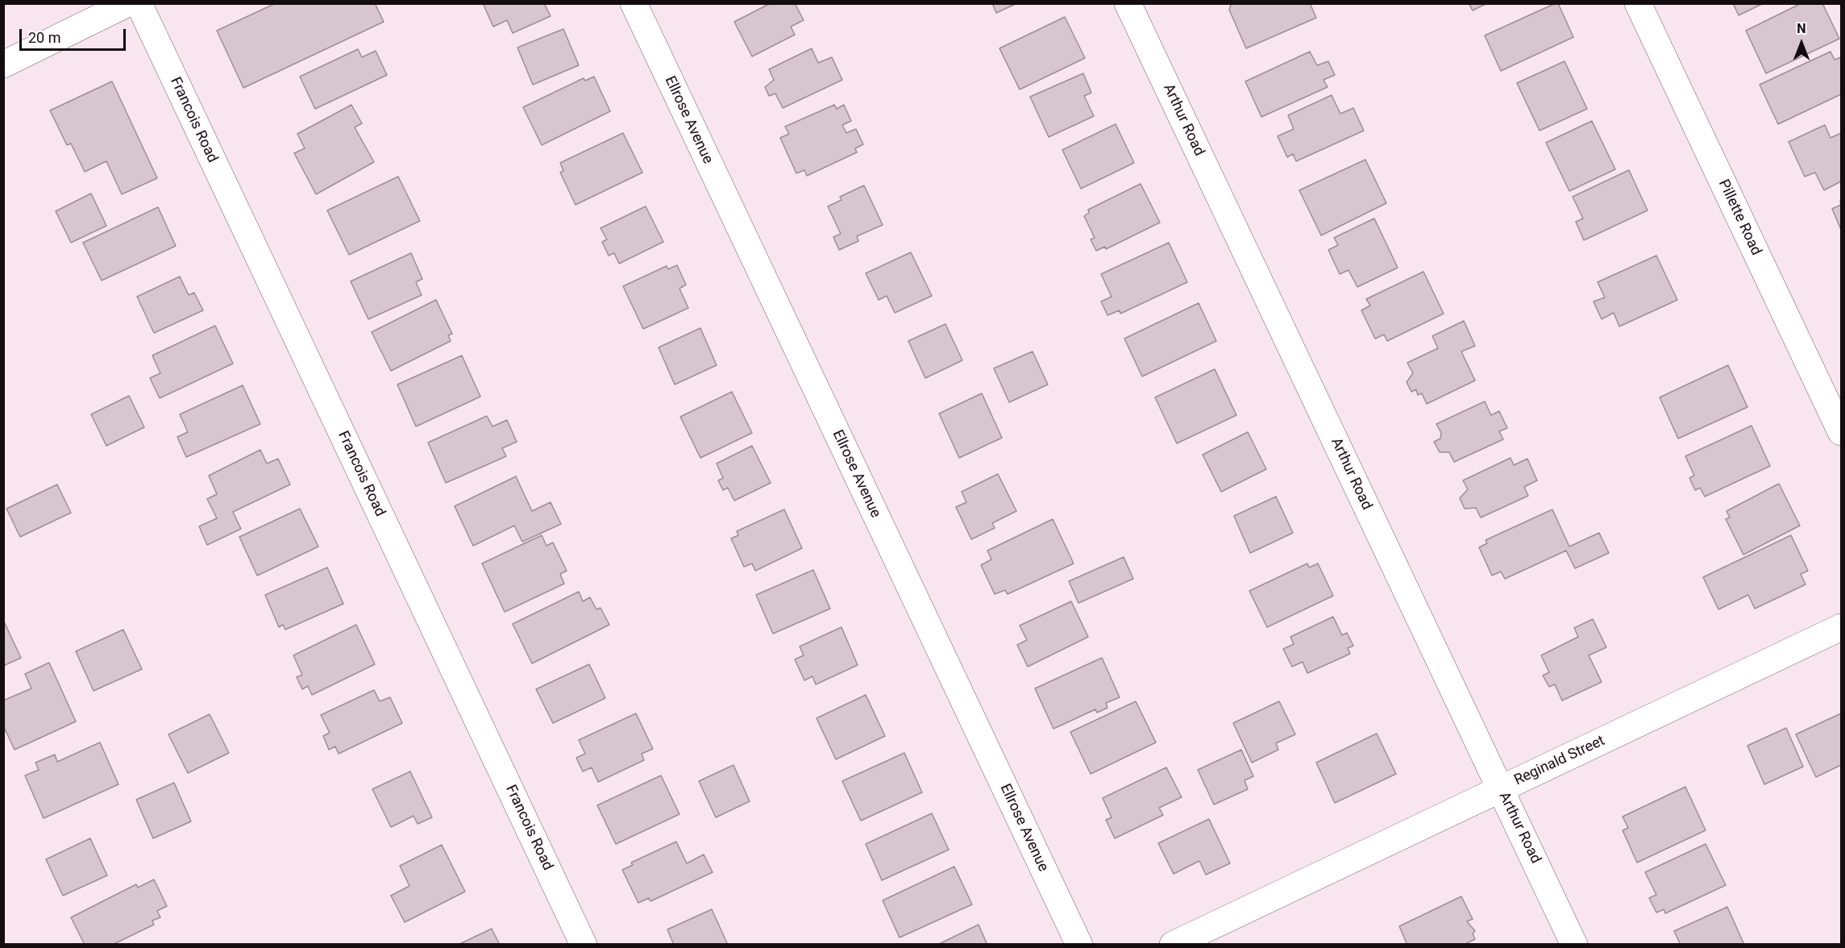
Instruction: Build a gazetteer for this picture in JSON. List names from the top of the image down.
{
  "streets": {
    "street": [
      "Francois Road",
      "Ellrose Avenue",
      "Arthur Road",
      "Pillette Road",
      "Reginald Street"
    ]
  },
  "crossings": [
    ["Arthur Road", "Reginald Street"]
  ],
  "scale_bar": "20 m",
  "north": "top"
}
